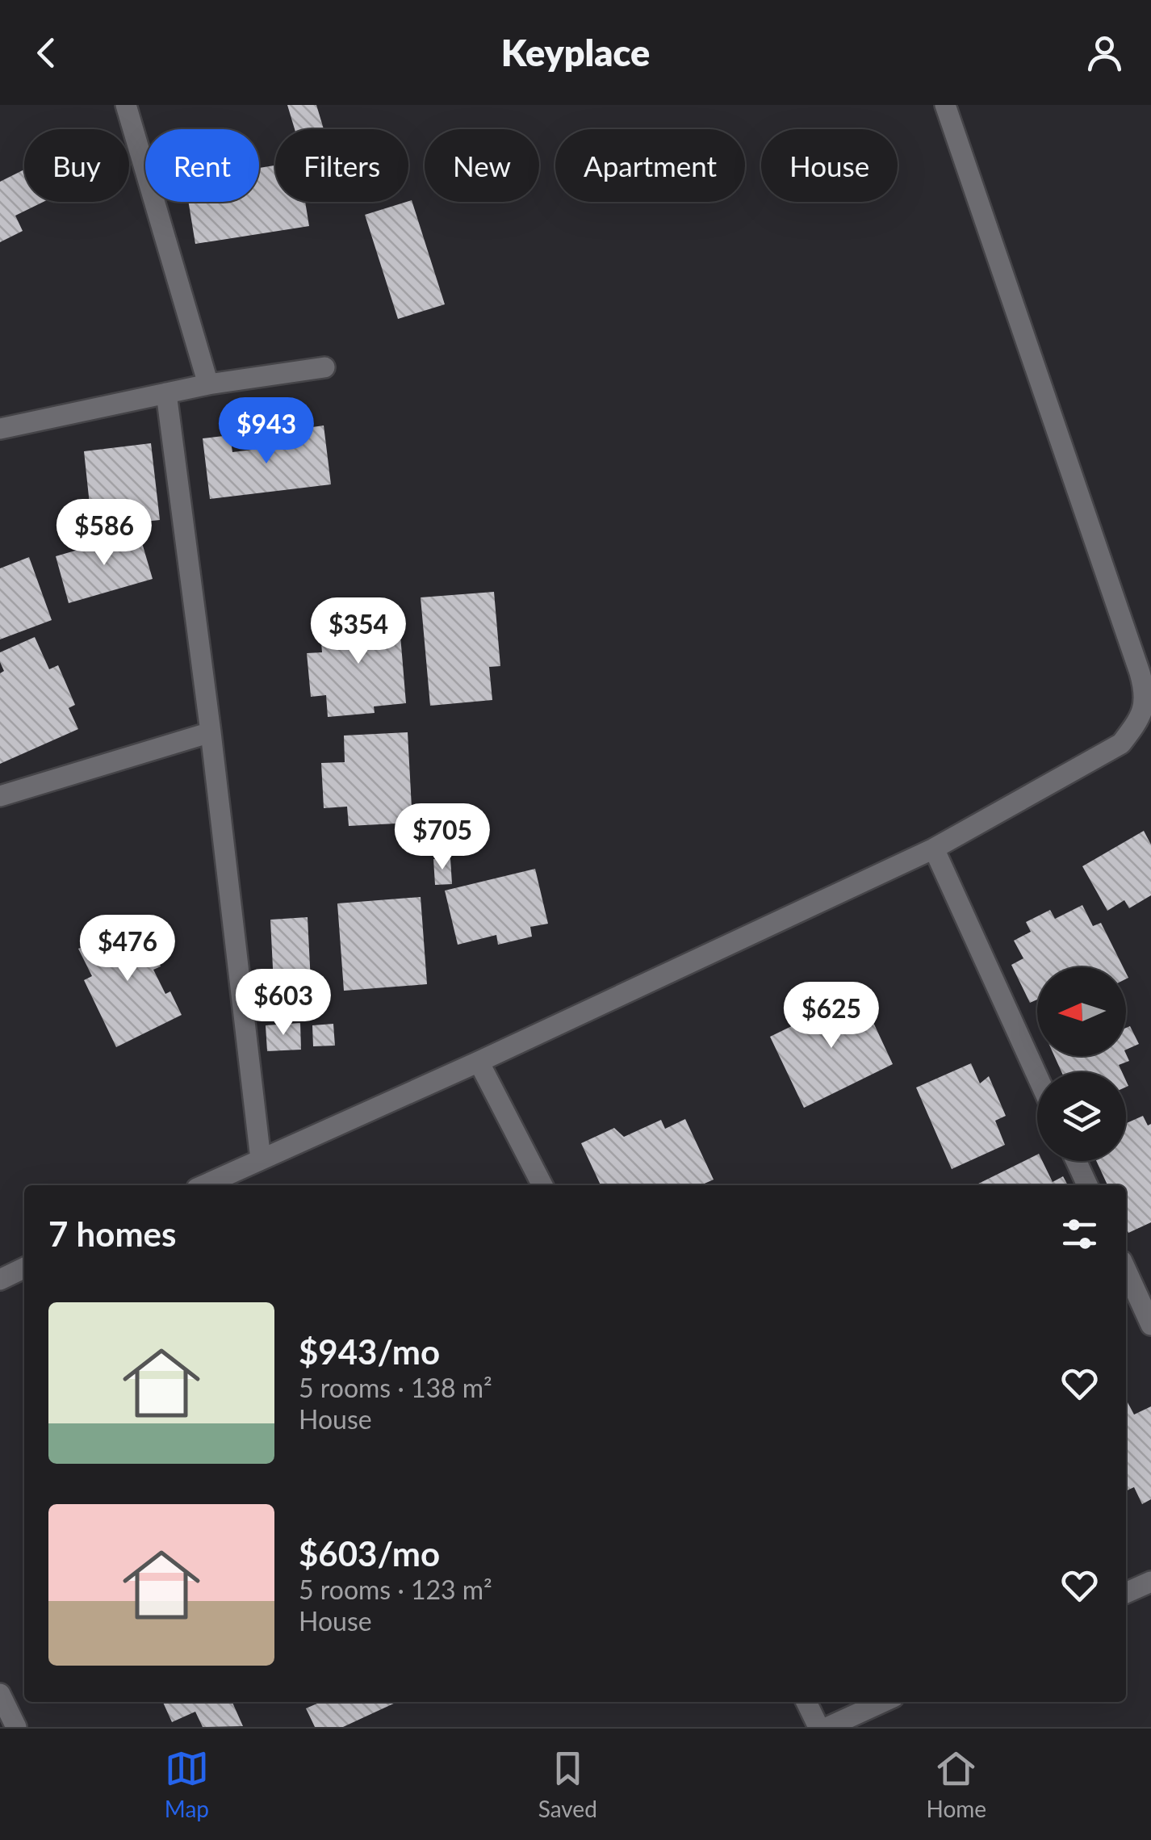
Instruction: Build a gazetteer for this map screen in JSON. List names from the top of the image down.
{
  "north": "left",
  "page": {
    "header": "Keyplace",
    "chip": [
      "Buy",
      "Rent",
      "Filters",
      "New",
      "Apartment",
      "House"
    ],
    "price": [
      "$943",
      "$586",
      "$354",
      "$705",
      "$476",
      "$603",
      "$625"
    ],
    "heading": "7 homes",
    "list": [
      {
        "name": "$943/mo",
        "note": "5 rooms · 138 m² · House"
      },
      {
        "name": "$603/mo",
        "note": "5 rooms · 123 m² · House"
      }
    ],
    "tabs": ["Map", "Saved", "Home"]
  }
}
